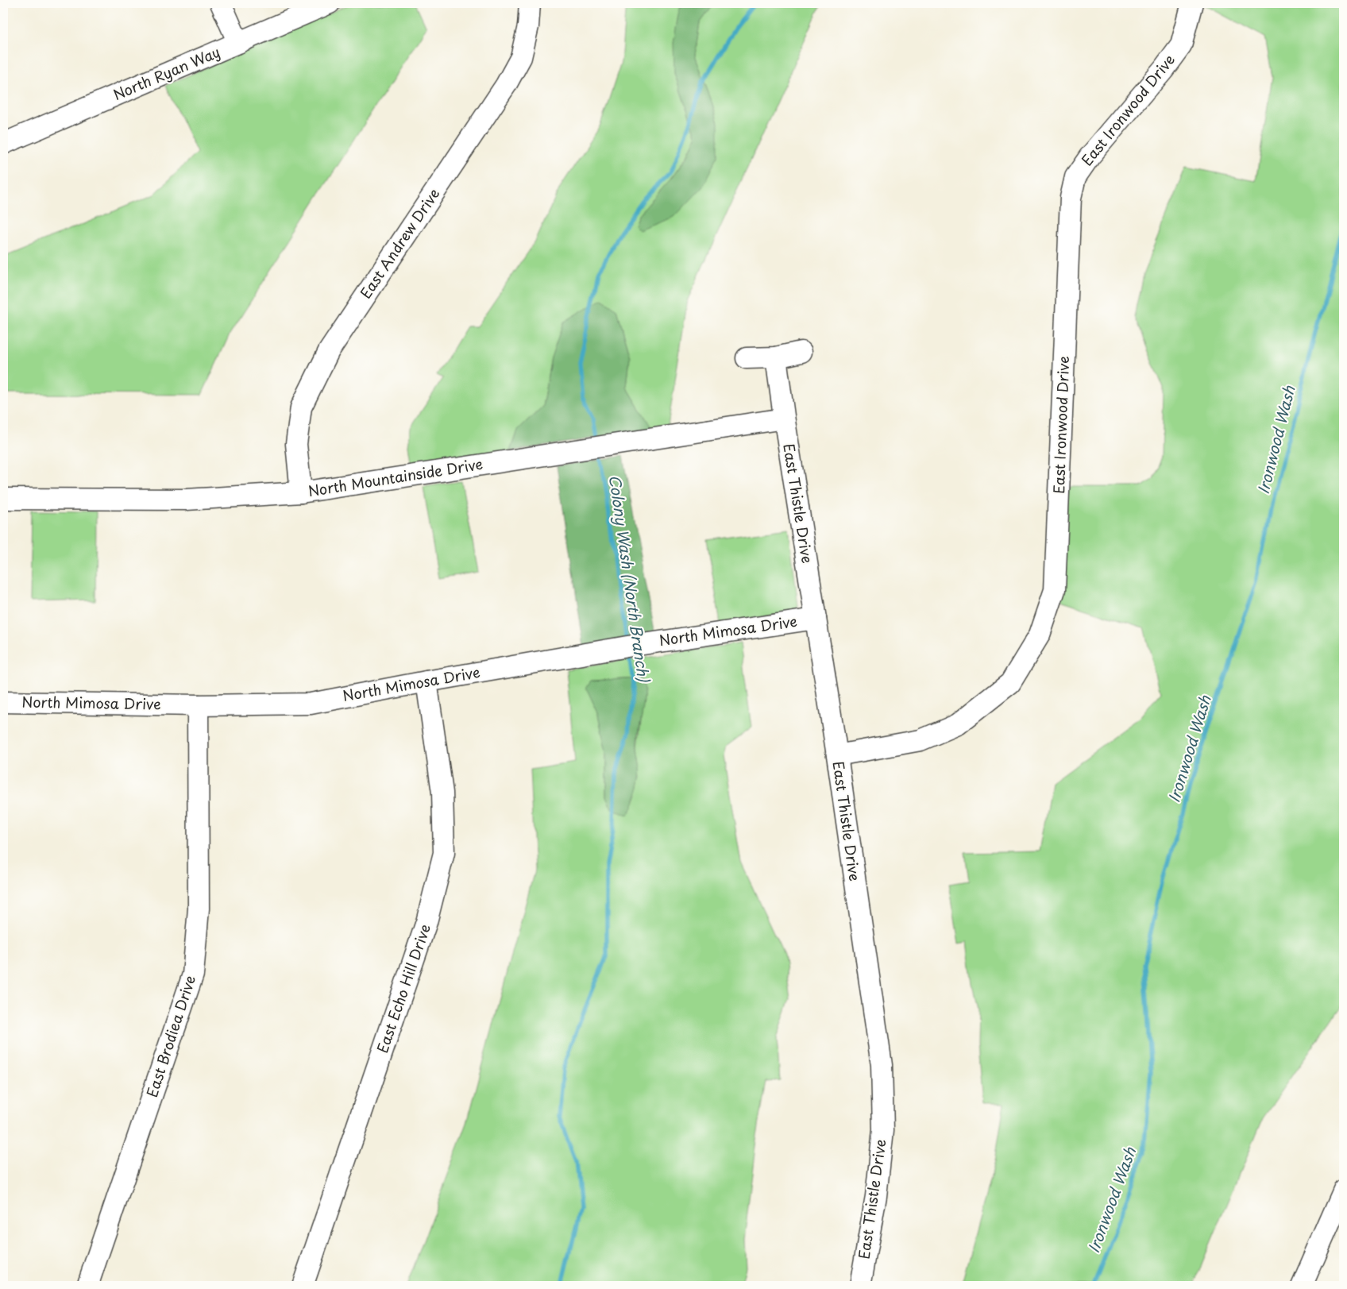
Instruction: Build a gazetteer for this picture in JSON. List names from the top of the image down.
{
  "streets": {
    "street": [
      "North Ryan Way",
      "East Ironwood Drive",
      "East Andrew Drive",
      "North Mountainside Drive",
      "East Thistle Drive",
      "North Mimosa Drive",
      "East Echo Hill Drive",
      "East Brodiea Drive"
    ]
  },
  "crossings": [
    ["East Ironwood Drive", "East Thistle Drive"],
    ["East Andrew Drive", "North Mountainside Drive"],
    ["North Mountainside Drive", "East Thistle Drive"],
    ["East Thistle Drive", "North Mimosa Drive"],
    ["North Mimosa Drive", "East Echo Hill Drive"],
    ["North Mimosa Drive", "East Brodiea Drive"]
  ],
  "water": ["Ironwood Wash", "Colony Wash (North Branch)"]
}
